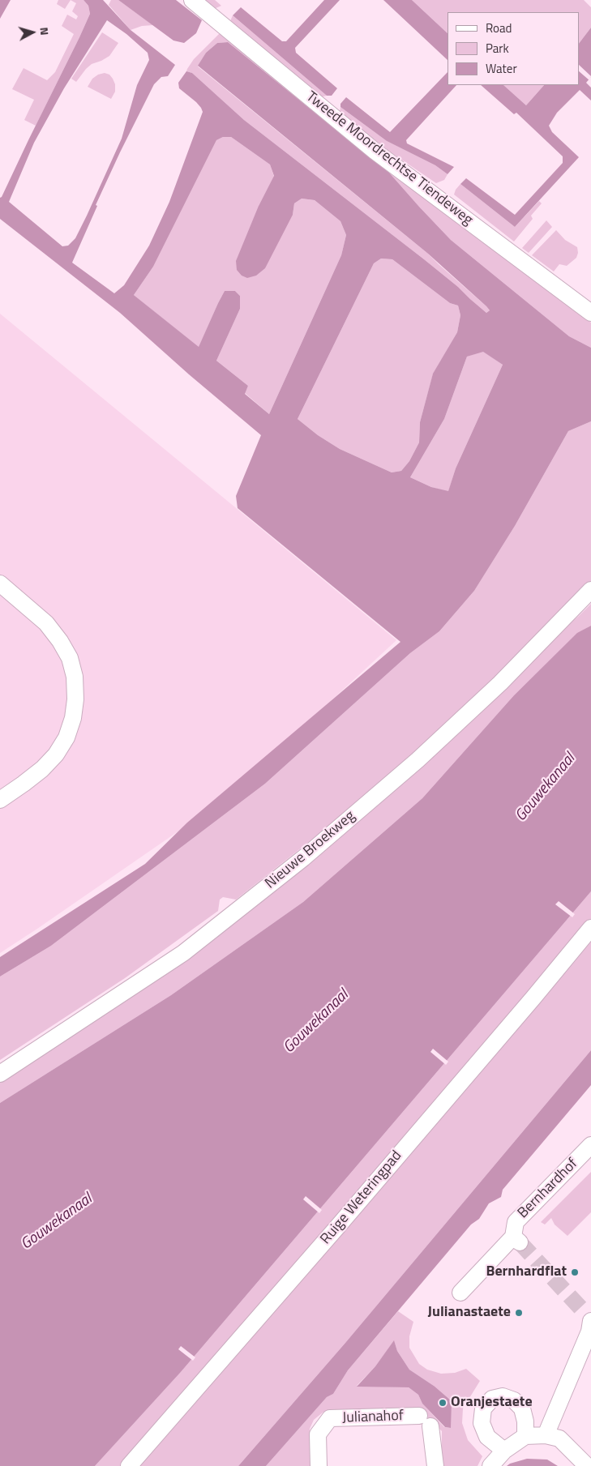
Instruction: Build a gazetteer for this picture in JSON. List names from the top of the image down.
{
  "streets": {
    "street": [
      "Tweede Moordrechtse Tiendeweg",
      "Nieuwe Broekweg",
      "Bernhardhof",
      "Ruige Weteringpad",
      "Julianahof"
    ]
  },
  "water": ["Gouwekanaal"],
  "places": ["Bernhardflat", "Julianastaete", "Oranjestaete"],
  "legend": ["Road", "Park", "Water"],
  "north": "right"
}
